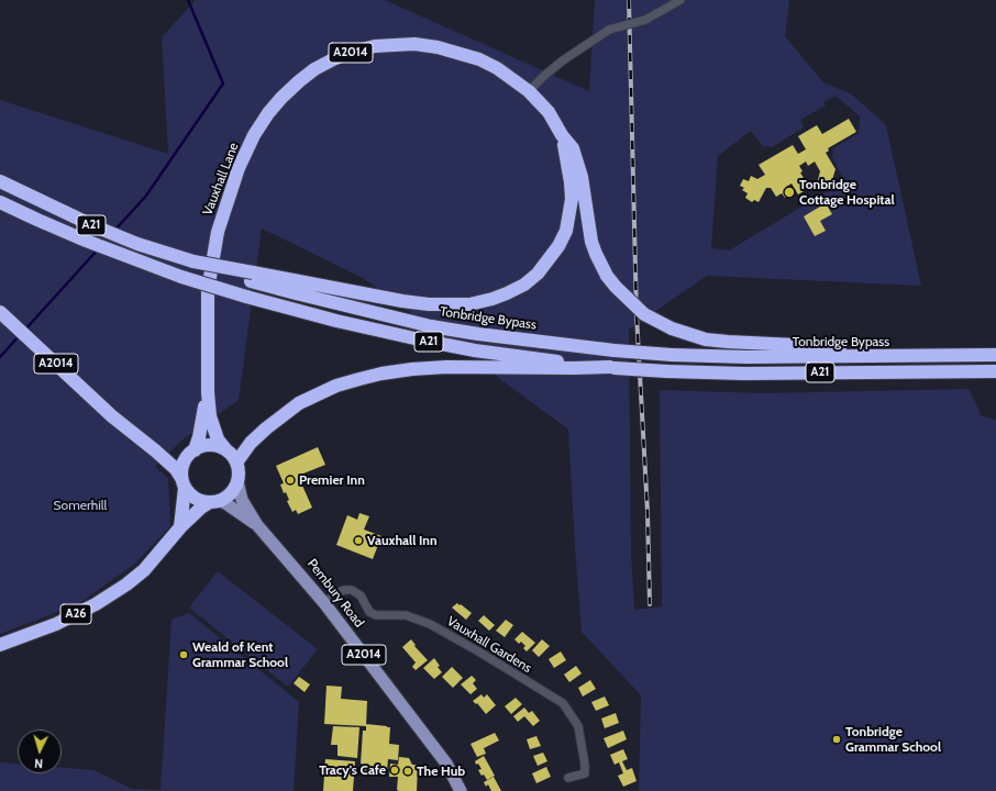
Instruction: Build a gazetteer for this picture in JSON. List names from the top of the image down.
{
  "streets": {
    "highway": [
      "A2014",
      "Vauxhall Lane",
      "A21",
      "Tonbridge Bypass",
      "A26"
    ],
    "main road": ["Pembury Road"],
    "street": ["Vauxhall Gardens"]
  },
  "crossings": [
    ["A2014", "Vauxhall Lane"],
    ["A2014", "Pembury Road"],
    ["A2014", "A26"],
    ["Vauxhall Lane", "Pembury Road"],
    ["Vauxhall Lane", "A26"],
    ["A21", "Tonbridge Bypass"],
    ["Pembury Road", "A26"],
    ["Pembury Road", "Vauxhall Gardens"]
  ],
  "parks": ["Somerhill"],
  "places": [
    "Tonbridge Cottage Hospital",
    "Premier Inn",
    "Vauxhall Inn",
    "Weald of Kent Grammar School",
    "Tonbridge Grammar School",
    "Tracy's Cafe",
    "The Hub"
  ],
  "north": "bottom"
}
